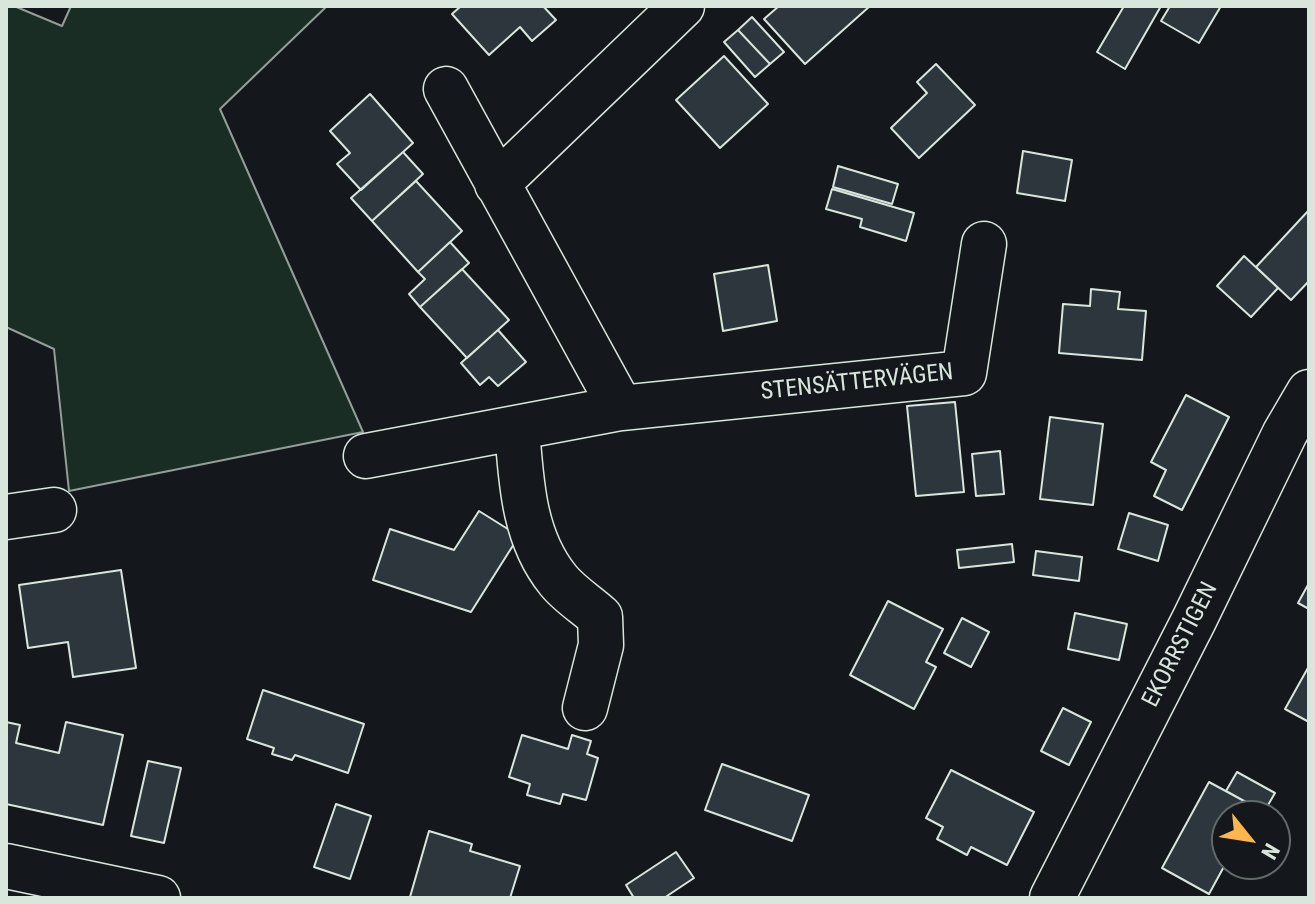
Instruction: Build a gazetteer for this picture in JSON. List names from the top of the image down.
{
  "streets": {
    "street": ["STENSÄTTERVÄGEN", "EKORRSTIGEN"]
  },
  "north": "bottom right"
}
